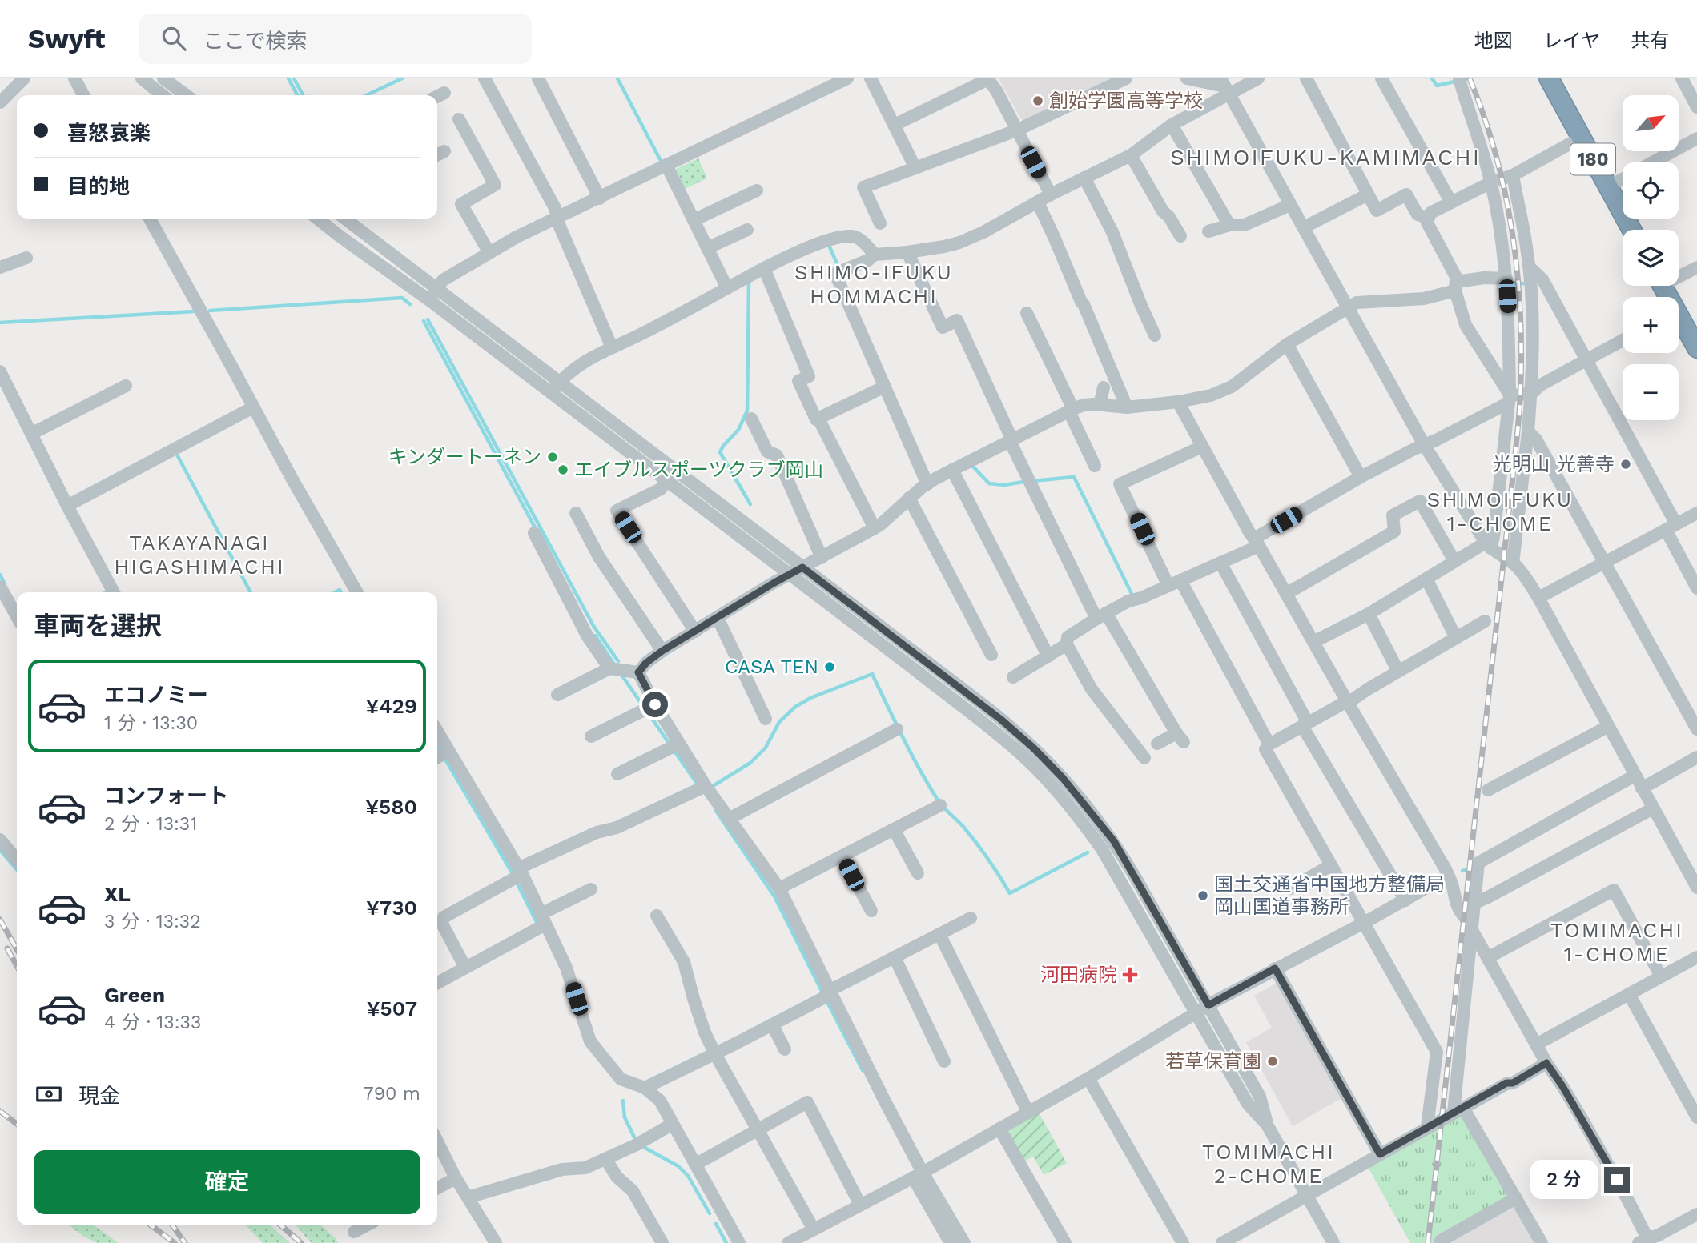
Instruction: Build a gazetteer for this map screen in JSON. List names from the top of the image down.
{
  "streets": {
    "highway": ["180"]
  },
  "districts": [
    "SHIMOIFUKU-KAMIMACHI",
    "SHIMO-IFUKU HOMMACHI",
    "SHIMOIFUKU 1-CHOME",
    "TAKAYANAGI HIGASHIMACHI",
    "TOMIMACHI 1-CHOME",
    "TOMIMACHI 2-CHOME"
  ],
  "places": {
    "other": [
      "創始学園高等学校",
      "キンダートーネン",
      "光明山 光善寺",
      "エイブルスポーツクラブ岡山",
      "CASA TEN",
      "国土交通省中国地方整備局 岡山国道事務所",
      "若草保育園"
    ],
    "health": ["河田病院"]
  },
  "north": "top right",
  "page": {
    "header": "Swyft",
    "search": "ここで検索",
    "nav": ["地図", "レイヤ", "共有"],
    "map_buttons": ["+", "−"],
    "banner": ["喜怒哀楽", "目的地"],
    "heading": "車両を選択",
    "list": [
      {
        "name": "エコノミー",
        "note": "1 分 · 13:30",
        "value": "¥429"
      },
      {
        "name": "コンフォート",
        "note": "2 分 · 13:31",
        "value": "¥580"
      },
      {
        "name": "XL",
        "note": "3 分 · 13:32",
        "value": "¥730"
      },
      {
        "name": "Green",
        "note": "4 分 · 13:33",
        "value": "¥507"
      }
    ],
    "pay": ["現金", "790 m"],
    "buttons": "確定",
    "bubble": "2 分"
  }
}
